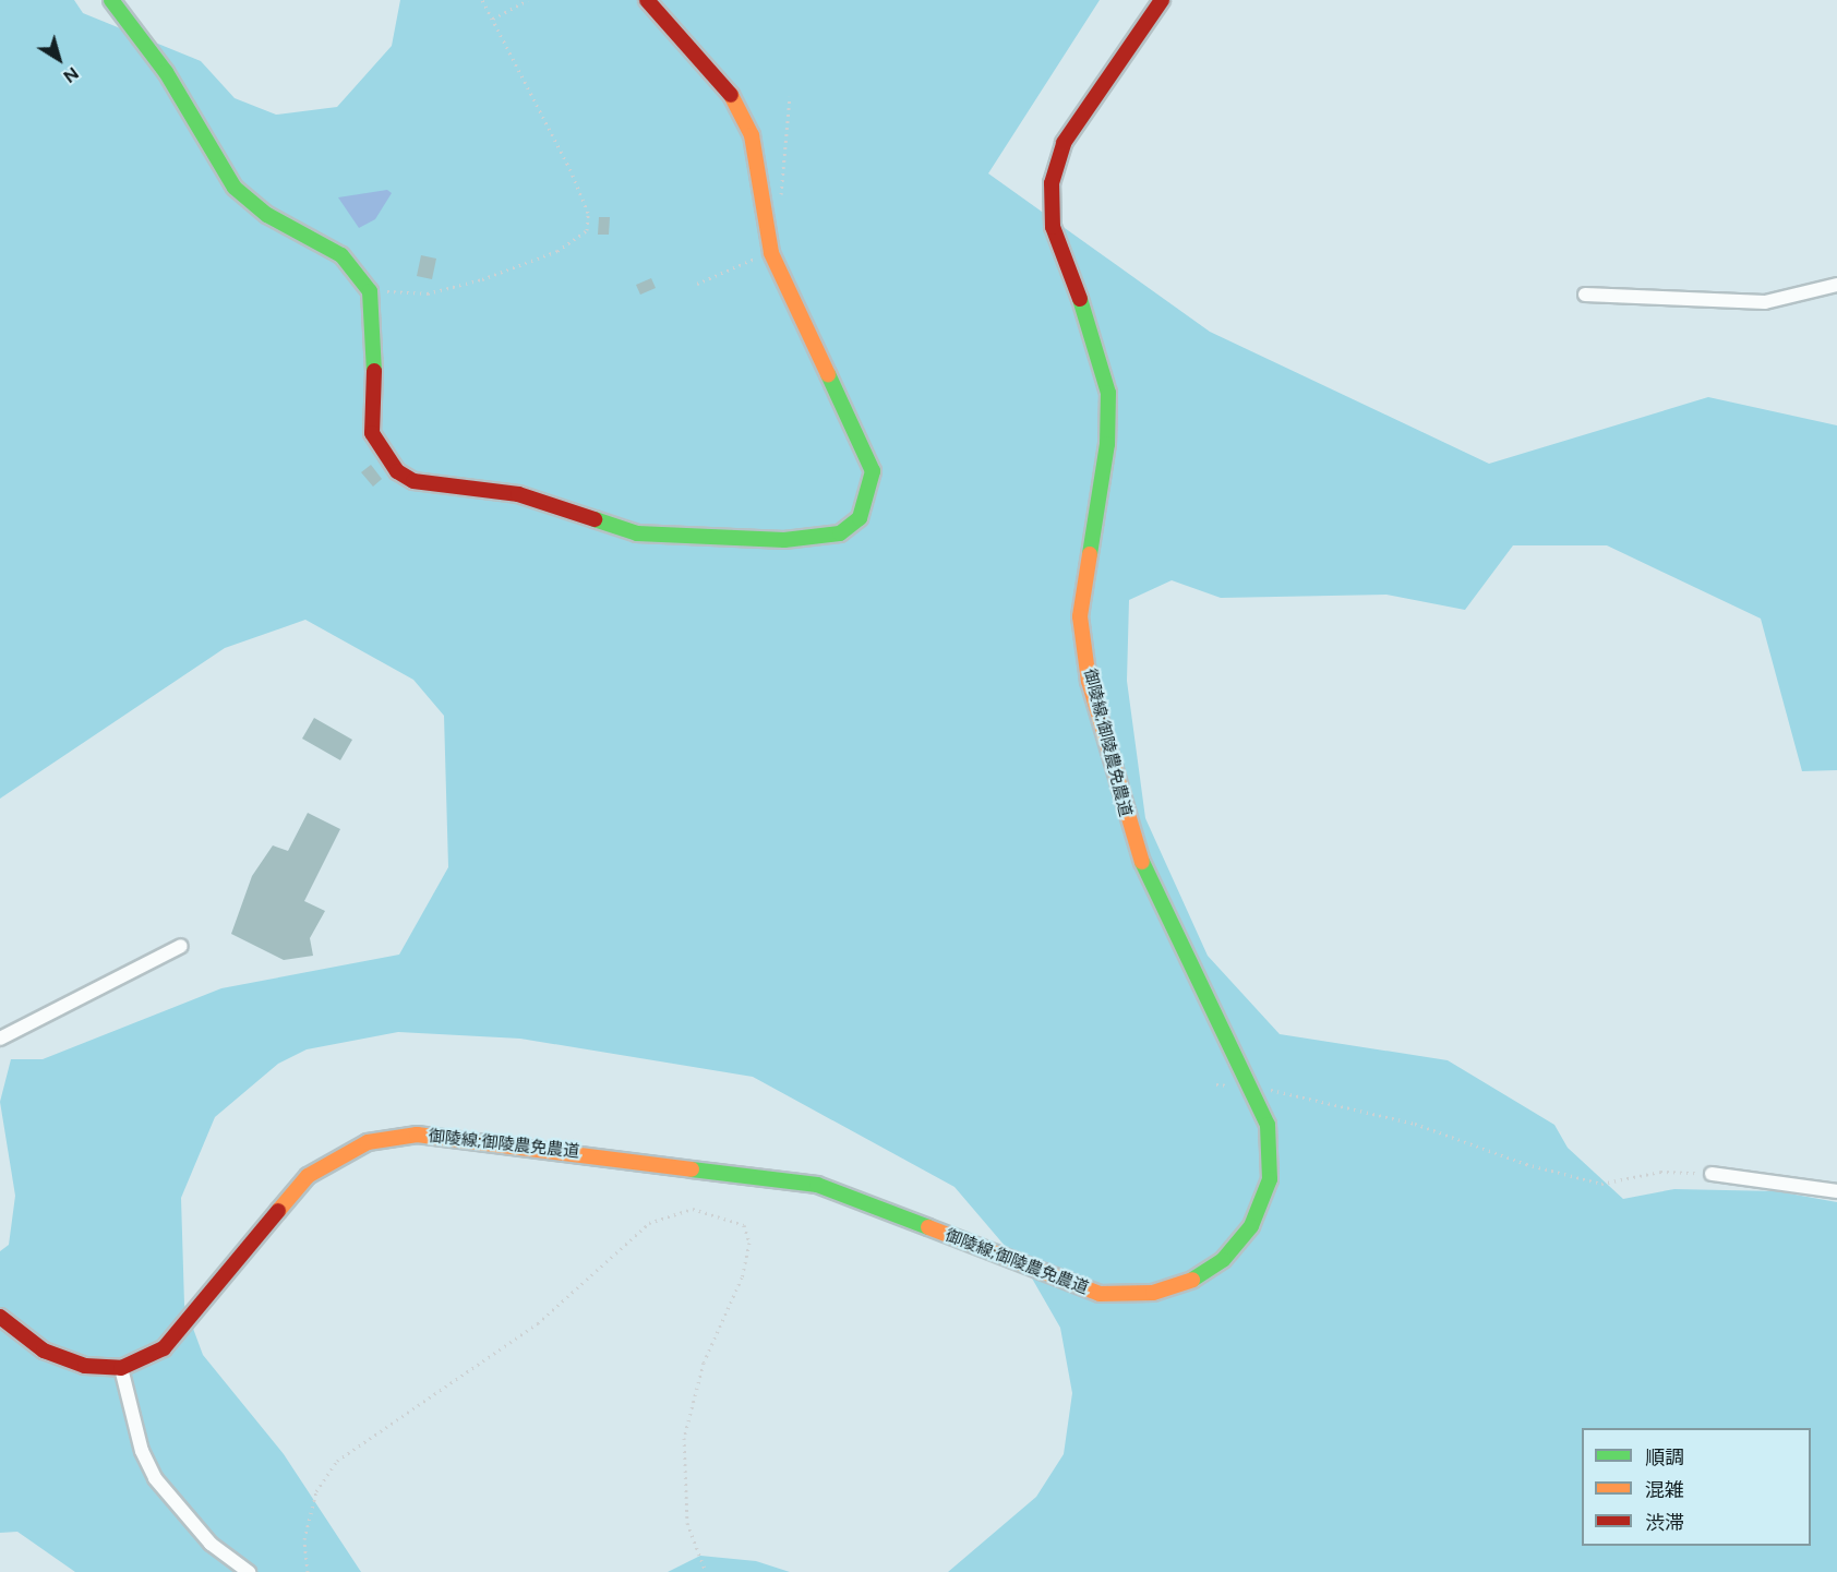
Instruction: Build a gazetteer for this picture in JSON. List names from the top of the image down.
{
  "streets": {
    "street": ["御陵線;御陵農免農道"]
  },
  "legend": ["順調", "混雑", "渋滞"],
  "north": "bottom right"
}
